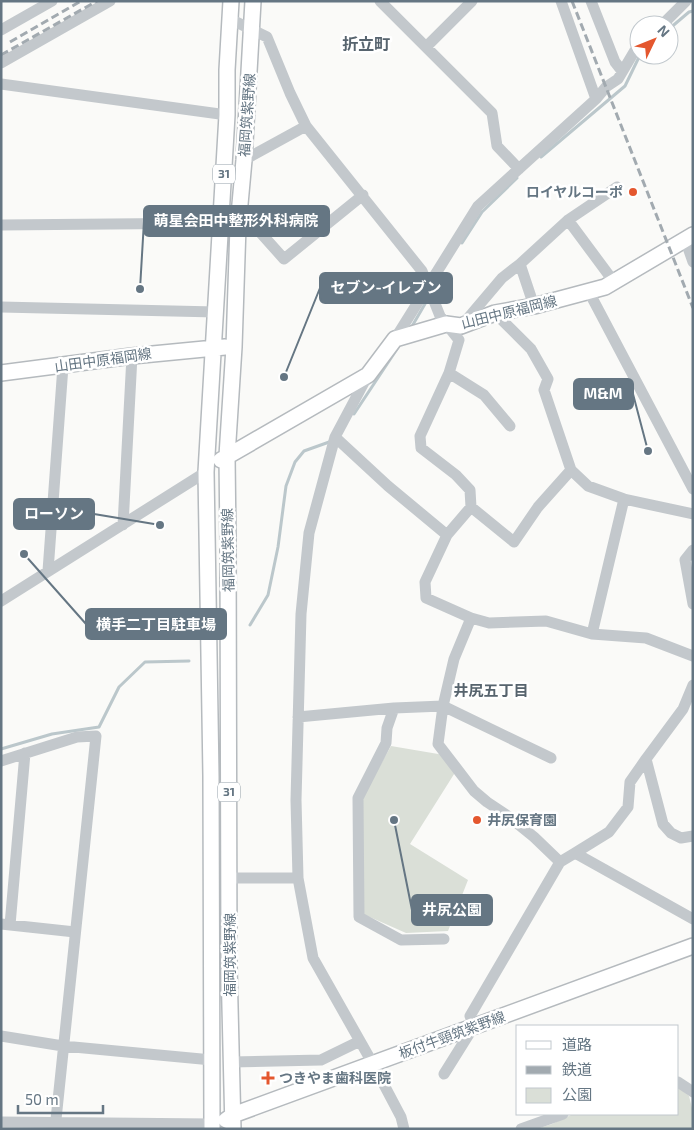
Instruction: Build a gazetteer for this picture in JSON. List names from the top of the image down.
{
  "streets": {
    "main road": [
      "福岡筑紫野線",
      "31",
      "山田中原福岡線",
      "板付牛頸筑紫野線"
    ]
  },
  "crossings": [
    ["福岡筑紫野線", "山田中原福岡線"],
    ["福岡筑紫野線", "板付牛頸筑紫野線"]
  ],
  "districts": ["折立町", "井尻五丁目"],
  "places": {
    "other": [
      "ロイヤルコーポ",
      "萌星会田中整形外科病院",
      "セブン-イレブン",
      "M&M",
      "ローソン",
      "横手二丁目駐車場",
      "井尻公園",
      "井尻保育園"
    ],
    "health": ["つきやま歯科医院"]
  },
  "legend": ["道路", "鉄道", "公園"],
  "scale_bar": "50 m",
  "north": "top right"
}
